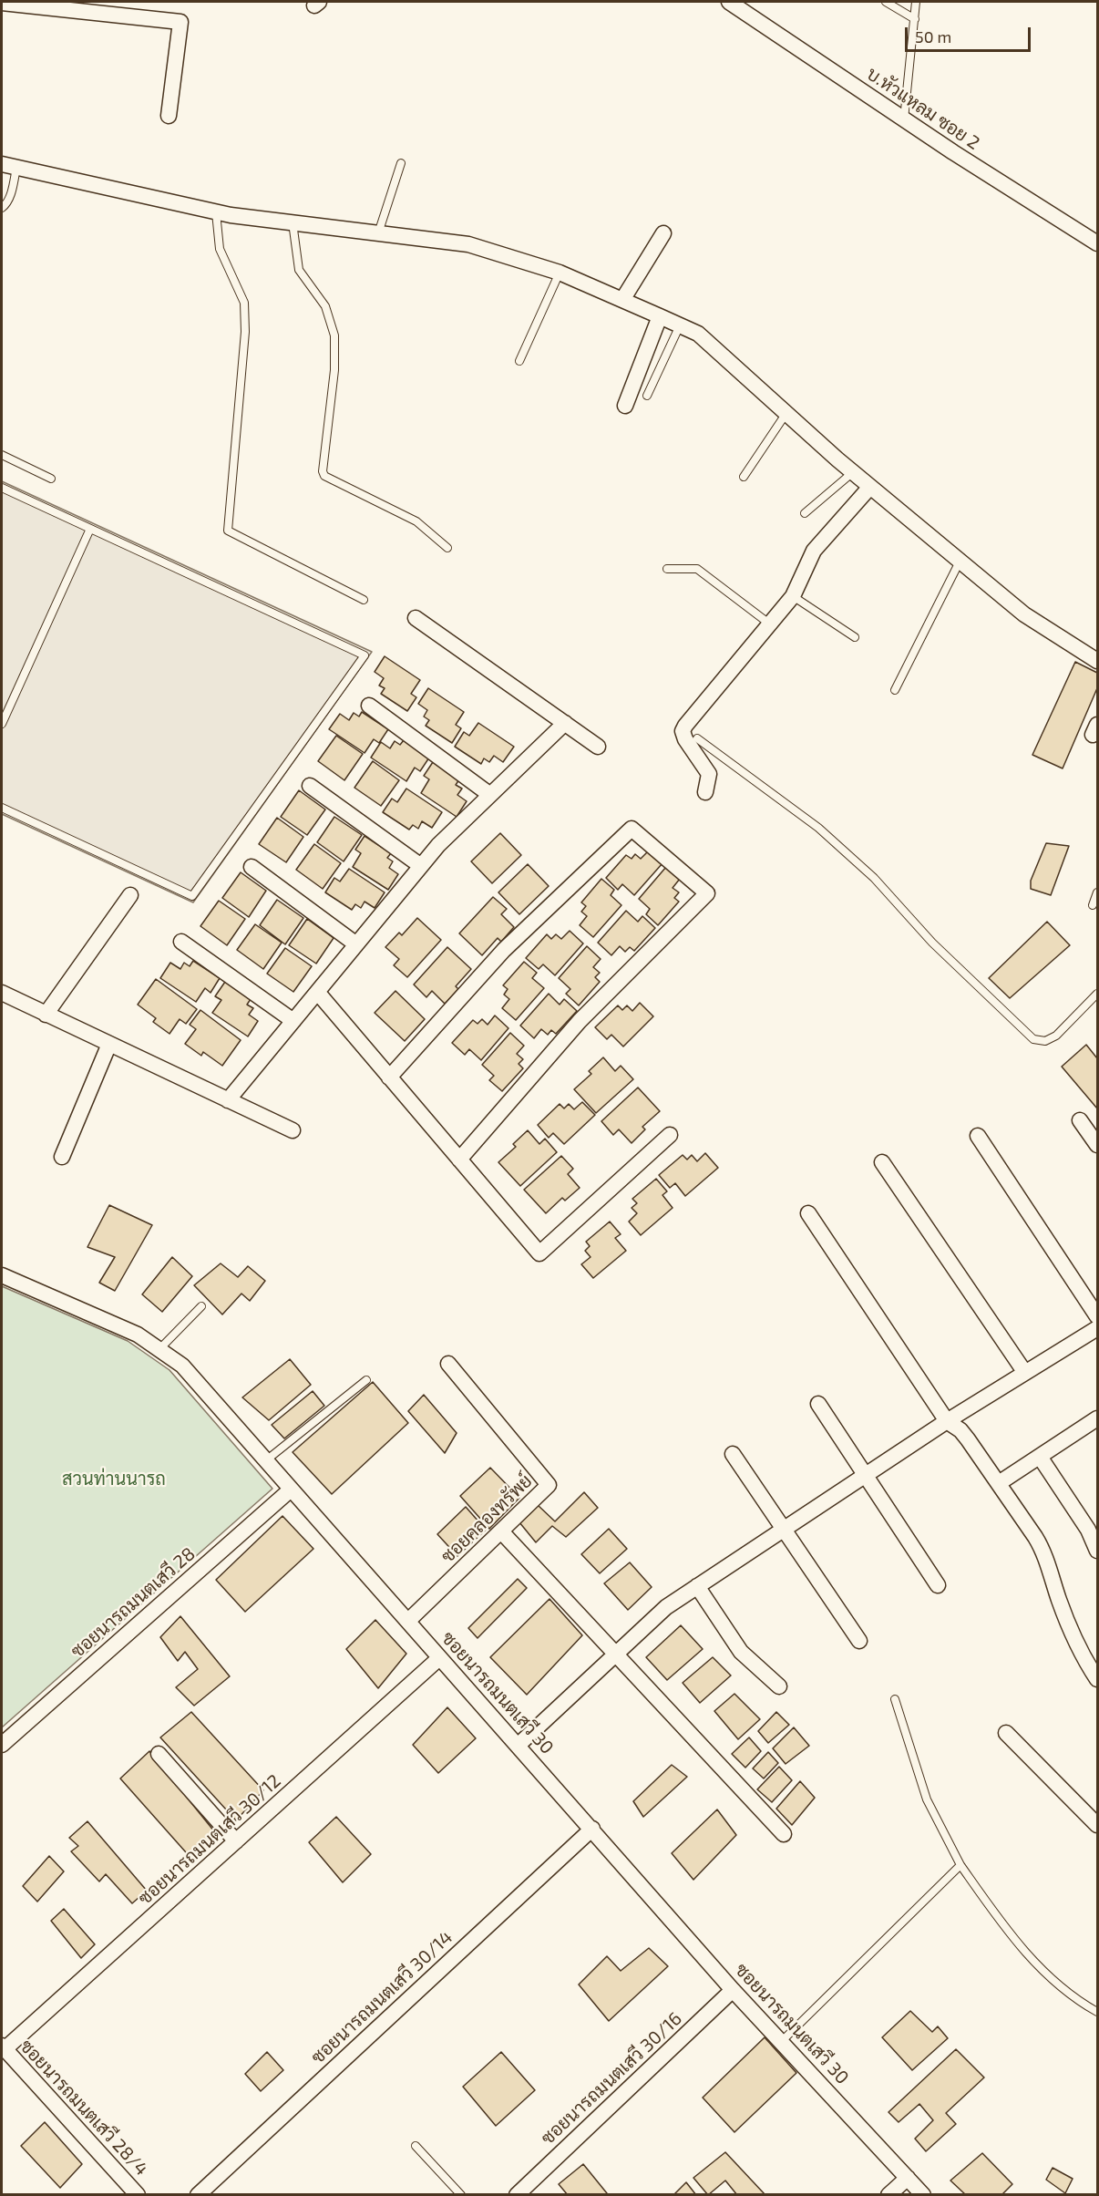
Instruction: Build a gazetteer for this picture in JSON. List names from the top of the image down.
{
  "streets": {
    "street": [
      "บ.หัวแหลม ซอย 2",
      "ซอยคลองทรัพย์",
      "ซอยนารถมนตเสวี 28",
      "ซอยนารถมนตเสวี 30",
      "ซอยนารถมนตเสวี 30/12",
      "ซอยนารถมนตเสวี 30/14",
      "ซอยนารถมนตเสวี 30/16",
      "ซอยนารถมนตเสวี 28/4"
    ]
  },
  "crossings": [
    ["ซอยคลองทรัพย์", "ซอยนารถมนตเสวี 30"],
    ["ซอยนารถมนตเสวี 28", "ซอยนารถมนตเสวี 30"],
    ["ซอยนารถมนตเสวี 30", "ซอยนารถมนตเสวี 30/12"],
    ["ซอยนารถมนตเสวี 30", "ซอยนารถมนตเสวี 30/14"],
    ["ซอยนารถมนตเสวี 30", "ซอยนารถมนตเสวี 30/16"],
    ["ซอยนารถมนตเสวี 30/12", "ซอยนารถมนตเสวี 28/4"]
  ],
  "parks": ["สวนท่านนารถ"],
  "scale_bar": "50 m"
}
